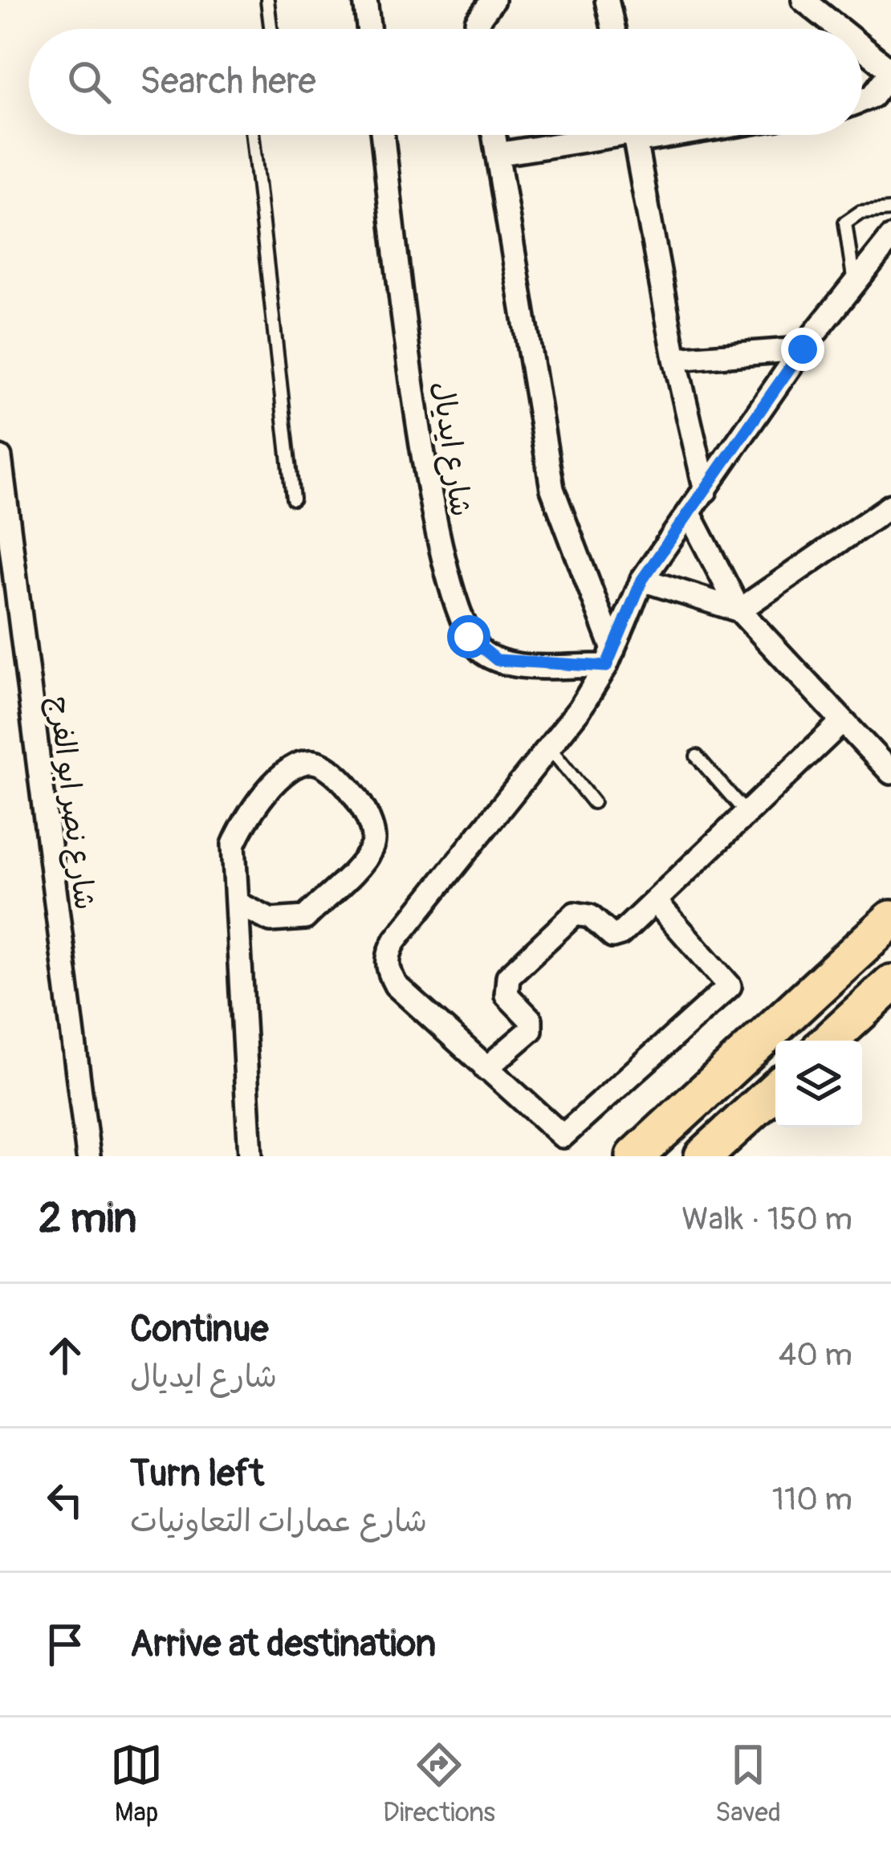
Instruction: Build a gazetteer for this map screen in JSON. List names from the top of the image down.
{
  "streets": {
    "street": ["شارع ايديال", "شارع نصر ابو الفرج"]
  },
  "page": {
    "search": "Search here",
    "heading": ["2 min", "Walk · 150 m"],
    "list": [
      ["Continue", "شارع ايديال", "40 m"],
      ["Turn left", "شارع عمارات التعاونيات", "110 m"],
      "Arrive at destination"
    ],
    "nav": ["Map", "Directions", "Saved"]
  }
}
